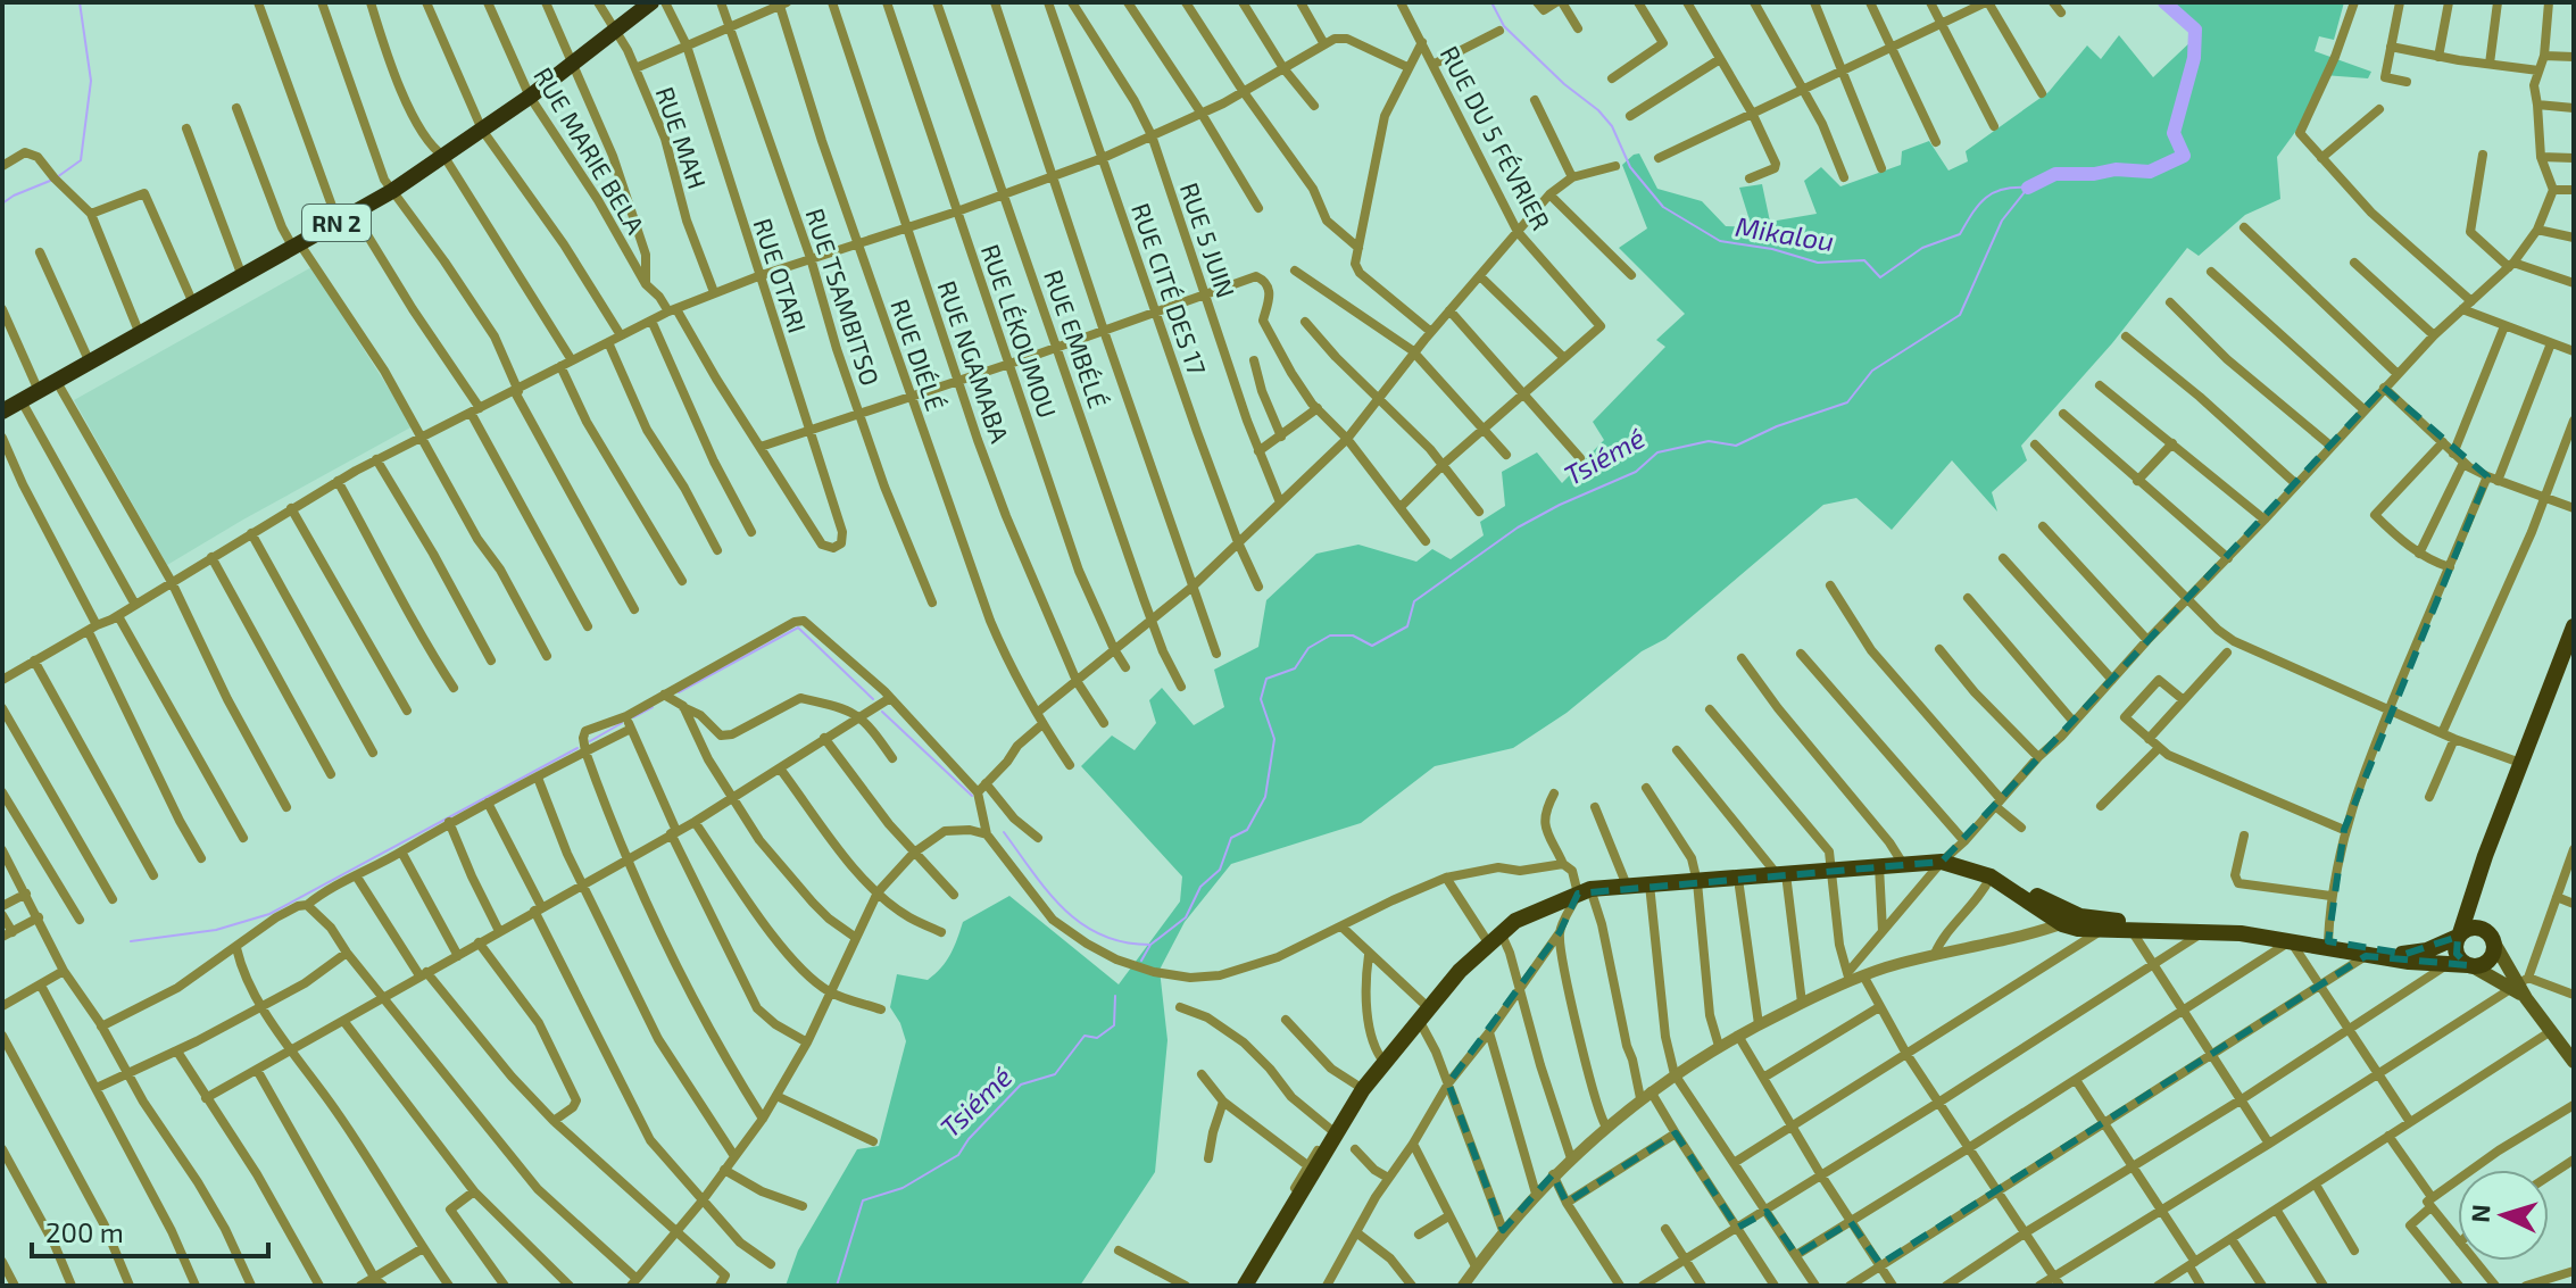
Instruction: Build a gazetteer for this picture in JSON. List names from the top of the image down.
{
  "streets": {
    "highway": ["RN 2"],
    "street": [
      "RUE MAH",
      "RUE DU 5 FÉVRIER",
      "RUE MARIE BELA",
      "RUE 5 JUIN",
      "RUE OTARI",
      "RUE CITÉ DES 17",
      "RUE TSAMBITSO",
      "RUE LÉKOUMOU",
      "RUE EMBÉLÉ",
      "RUE DIÉLÉ",
      "RUE NGAMABA"
    ]
  },
  "crossings": [
    ["RUE MAH", "RN 2"],
    ["RUE MARIE BELA", "RN 2"],
    ["RUE MARIE BELA", "RUE OTARI"]
  ],
  "water": ["Mikalou", "Tsiémé"],
  "scale_bar": "200 m",
  "north": "left"
}
